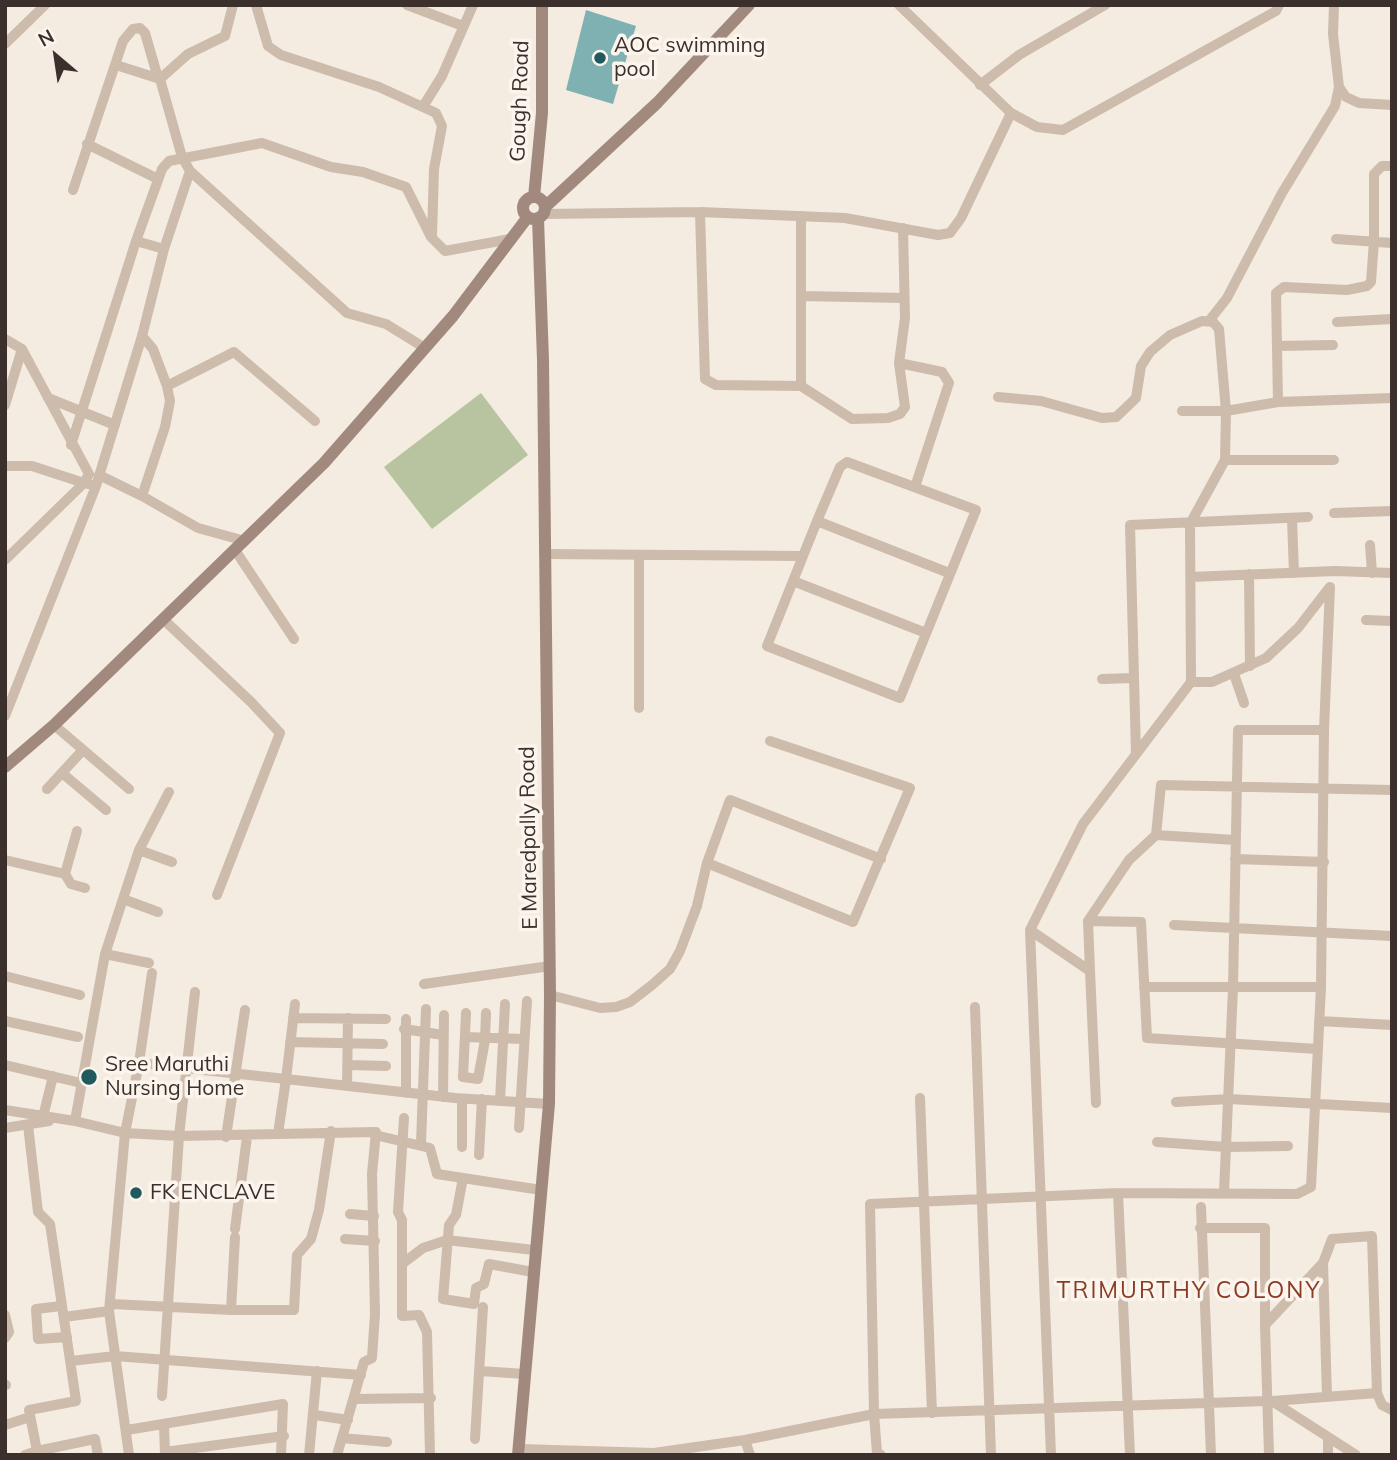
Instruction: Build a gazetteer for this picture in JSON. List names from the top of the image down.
{
  "streets": {
    "main road": ["Gough Road", "E Maredpally Road"]
  },
  "crossings": [
    ["Gough Road", "E Maredpally Road"]
  ],
  "districts": ["TRIMURTHY COLONY"],
  "places": ["AOC swimming pool", "Sree Maruthi Nursing Home", "FK ENCLAVE"],
  "north": "top left"
}
